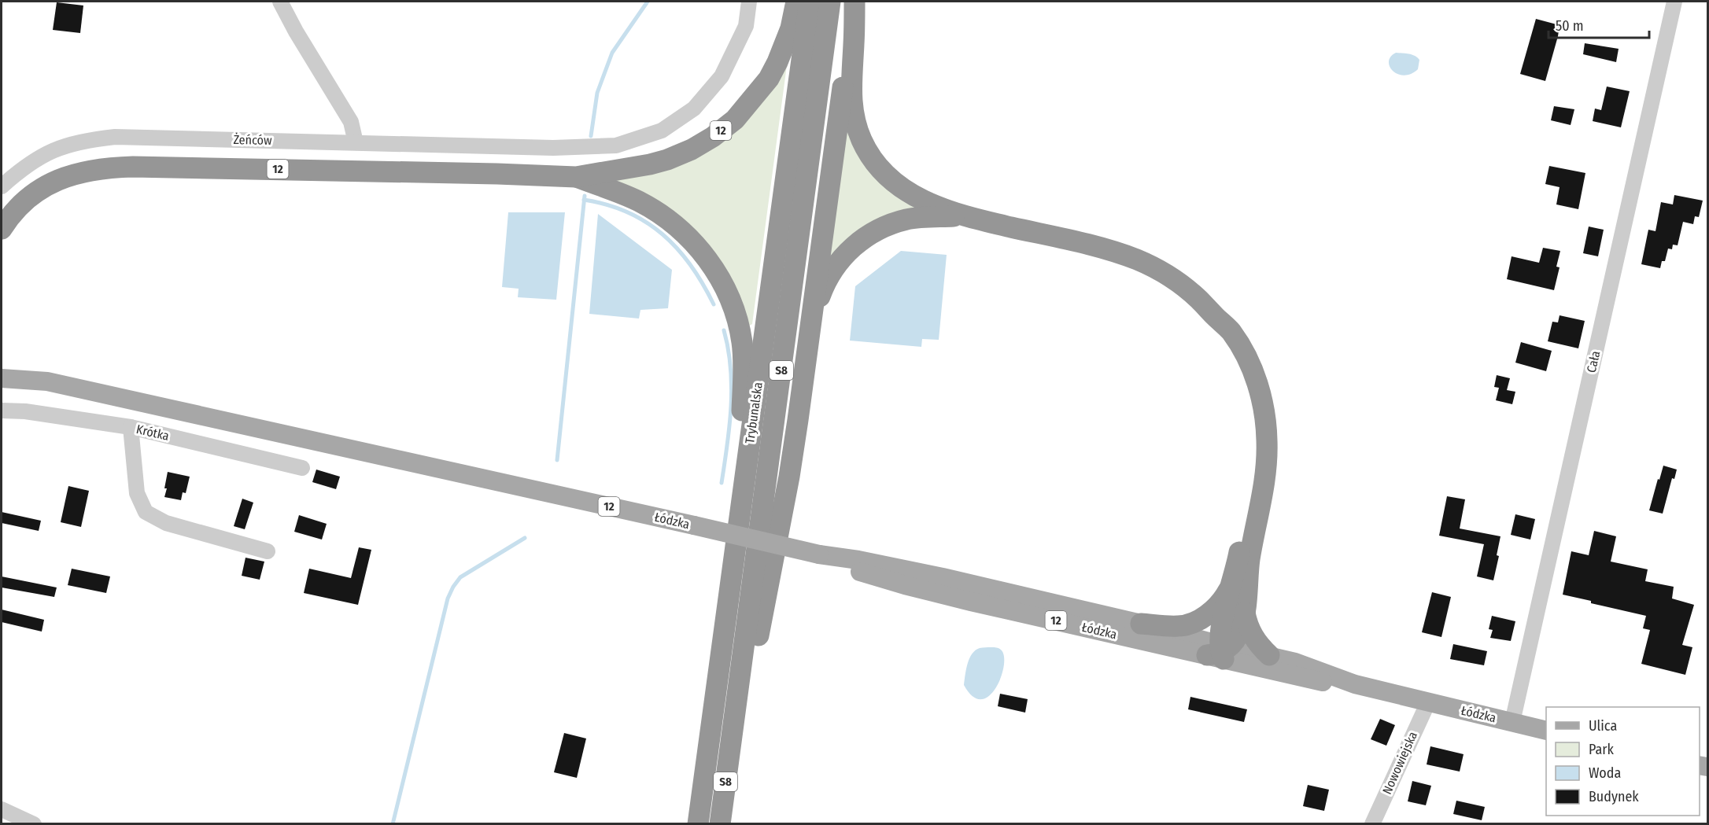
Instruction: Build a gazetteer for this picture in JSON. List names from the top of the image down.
{
  "streets": {
    "highway": ["12", "S8", "Trybunalska"],
    "main road": ["Łódzka"],
    "street": [
      "Żeńców",
      "Cała",
      "Krótka",
      "Nowowiejska"
    ]
  },
  "crossings": [
    ["12", "Łódzka"],
    ["Cała", "Łódzka"],
    ["Łódzka", "Nowowiejska"]
  ],
  "legend": [
    "Ulica",
    "Park",
    "Woda",
    "Budynek"
  ],
  "scale_bar": "50 m"
}
